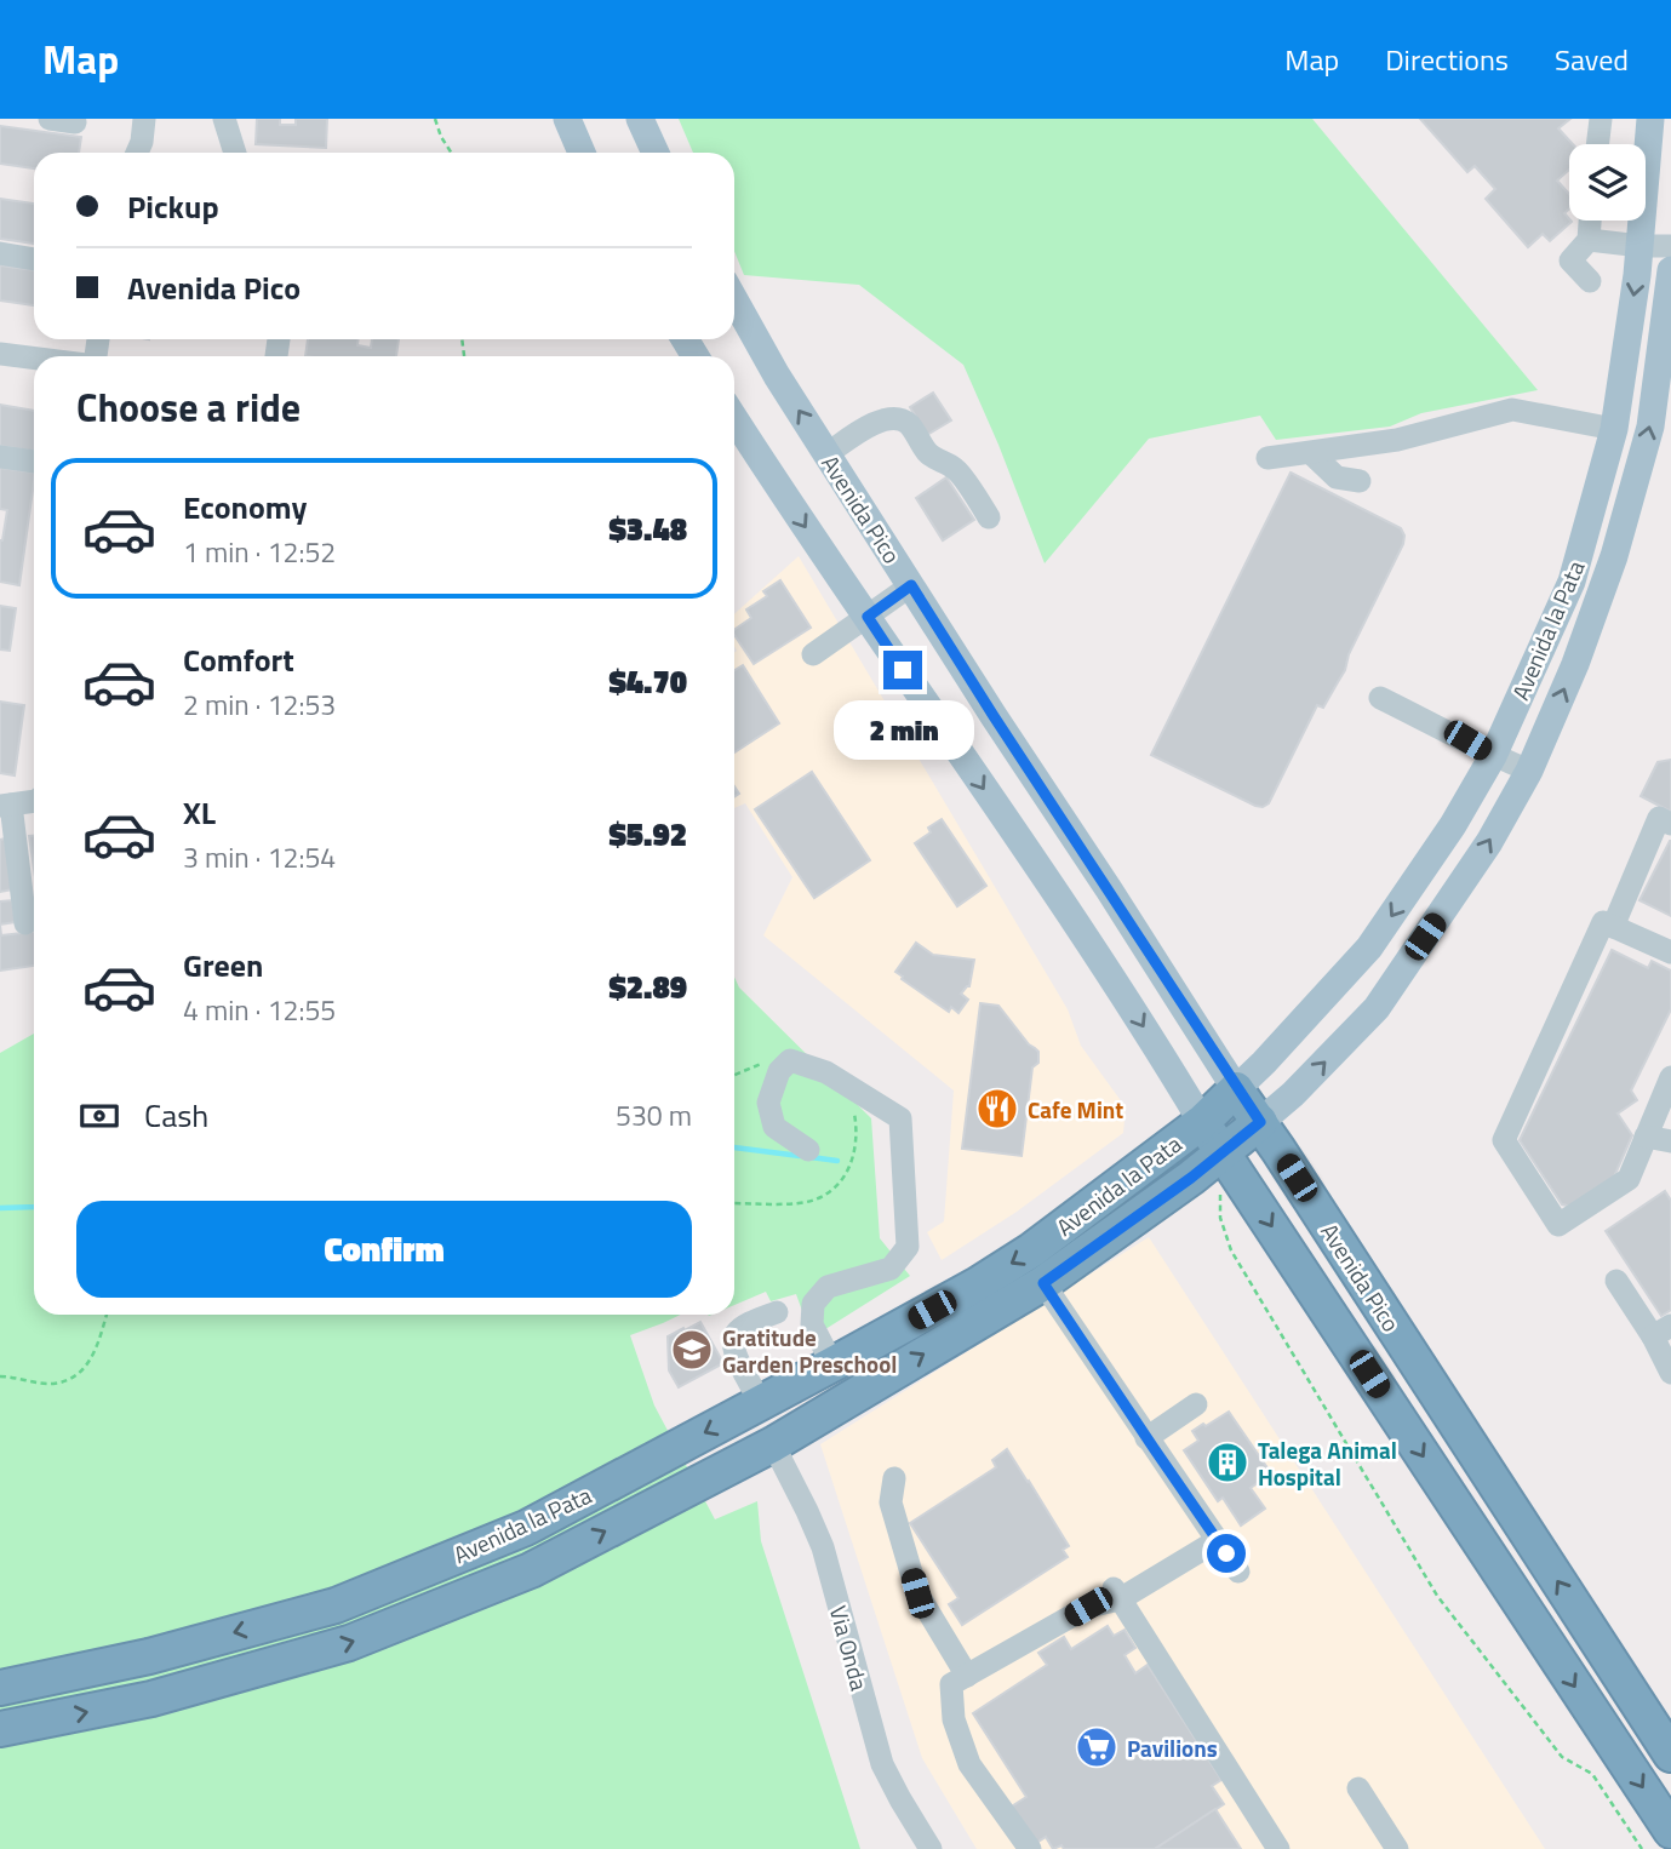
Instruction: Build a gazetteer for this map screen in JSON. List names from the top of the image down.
{
  "streets": {
    "highway": ["Avenida Pico", "Avenida la Pata"],
    "street": ["Via Onda"]
  },
  "crossings": [
    ["Avenida Pico", "Avenida la Pata"],
    ["Avenida la Pata", "Via Onda"]
  ],
  "places": {
    "restaurant": ["Cafe Mint"],
    "school or university": ["Gratitude Garden Preschool"],
    "building": ["Talega Animal Hospital"],
    "supermarket": ["Pavilions"]
  },
  "page": {
    "header": "Map",
    "nav": ["Map", "Directions", "Saved"],
    "banner": ["Pickup", "Avenida Pico"],
    "heading": "Choose a ride",
    "list": [
      {
        "name": "Economy",
        "note": "1 min · 12:52",
        "value": "$3.48"
      },
      {
        "name": "Comfort",
        "note": "2 min · 12:53",
        "value": "$4.70"
      },
      {
        "name": "XL",
        "note": "3 min · 12:54",
        "value": "$5.92"
      },
      {
        "name": "Green",
        "note": "4 min · 12:55",
        "value": "$2.89"
      }
    ],
    "bubble": "2 min",
    "pay": ["Cash", "530 m"],
    "buttons": "Confirm"
  }
}
